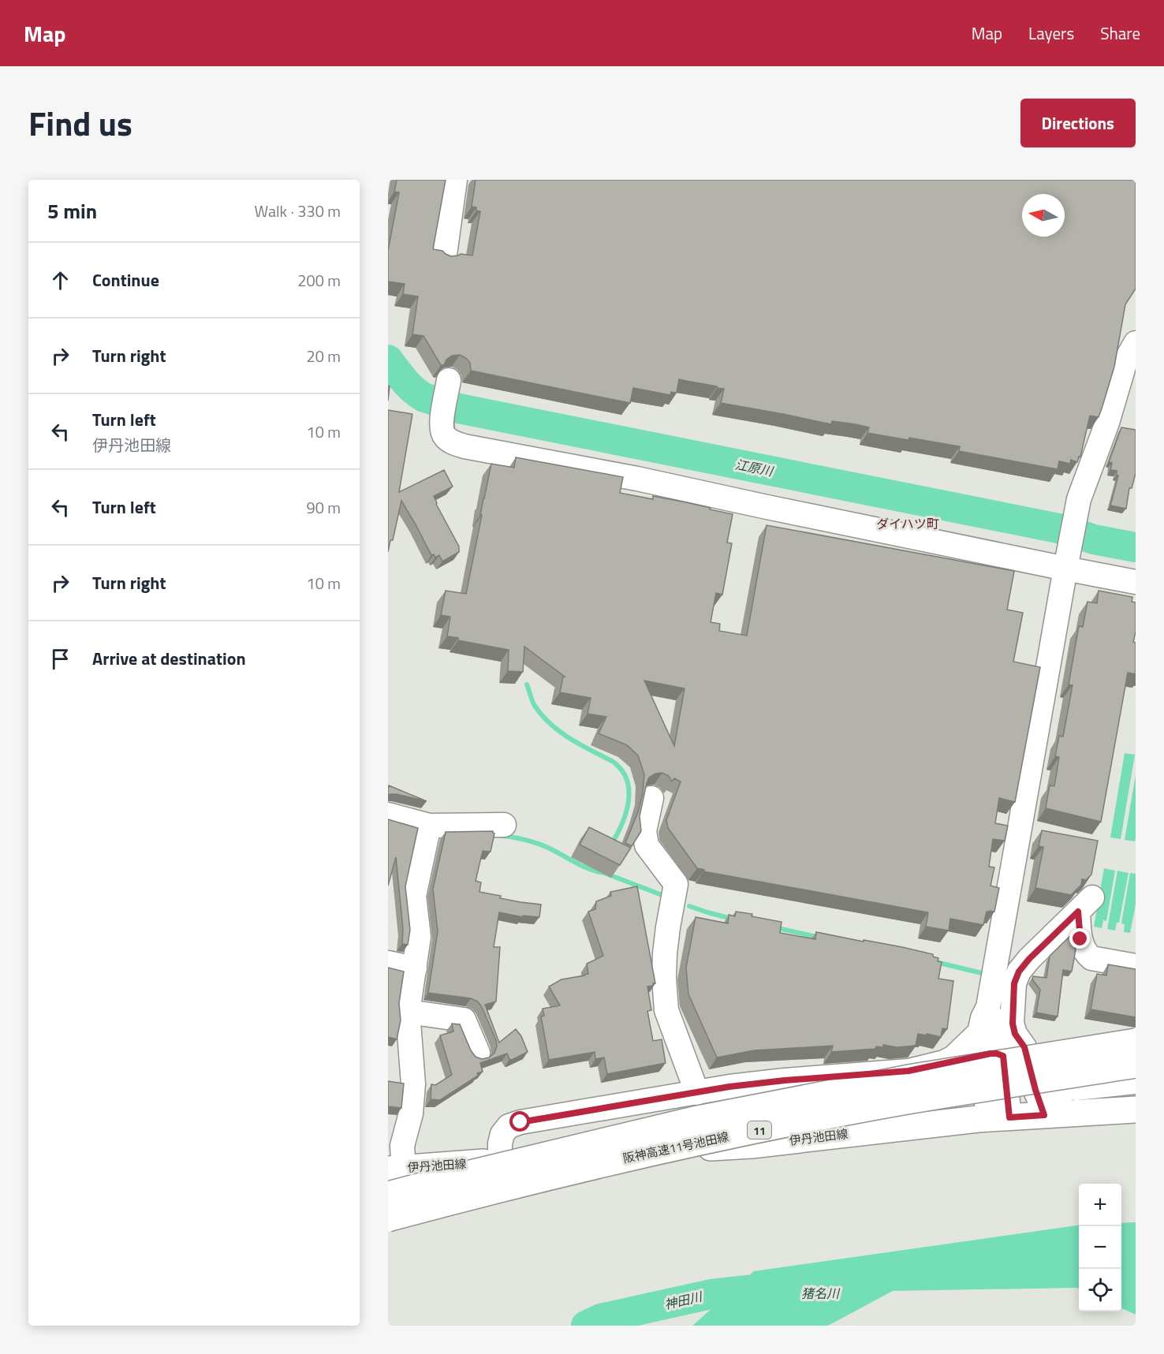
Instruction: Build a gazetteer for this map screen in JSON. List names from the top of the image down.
{
  "streets": {
    "main road": ["11", "伊丹池田線", "阪神高速11号池田線"]
  },
  "districts": ["ダイハツ町"],
  "water": ["江原川", "猪名川", "神田川"],
  "north": "left",
  "page": {
    "header": "Map",
    "nav": ["Map", "Layers", "Share"],
    "title": "Find us",
    "buttons": "Directions",
    "heading": ["5 min", "Walk · 330 m"],
    "list": [
      ["Continue", "200 m"],
      ["Turn right", "20 m"],
      ["Turn left", "伊丹池田線", "10 m"],
      ["Turn left", "90 m"],
      ["Turn right", "10 m"],
      "Arrive at destination"
    ],
    "map_buttons": ["+", "−"]
  }
}
